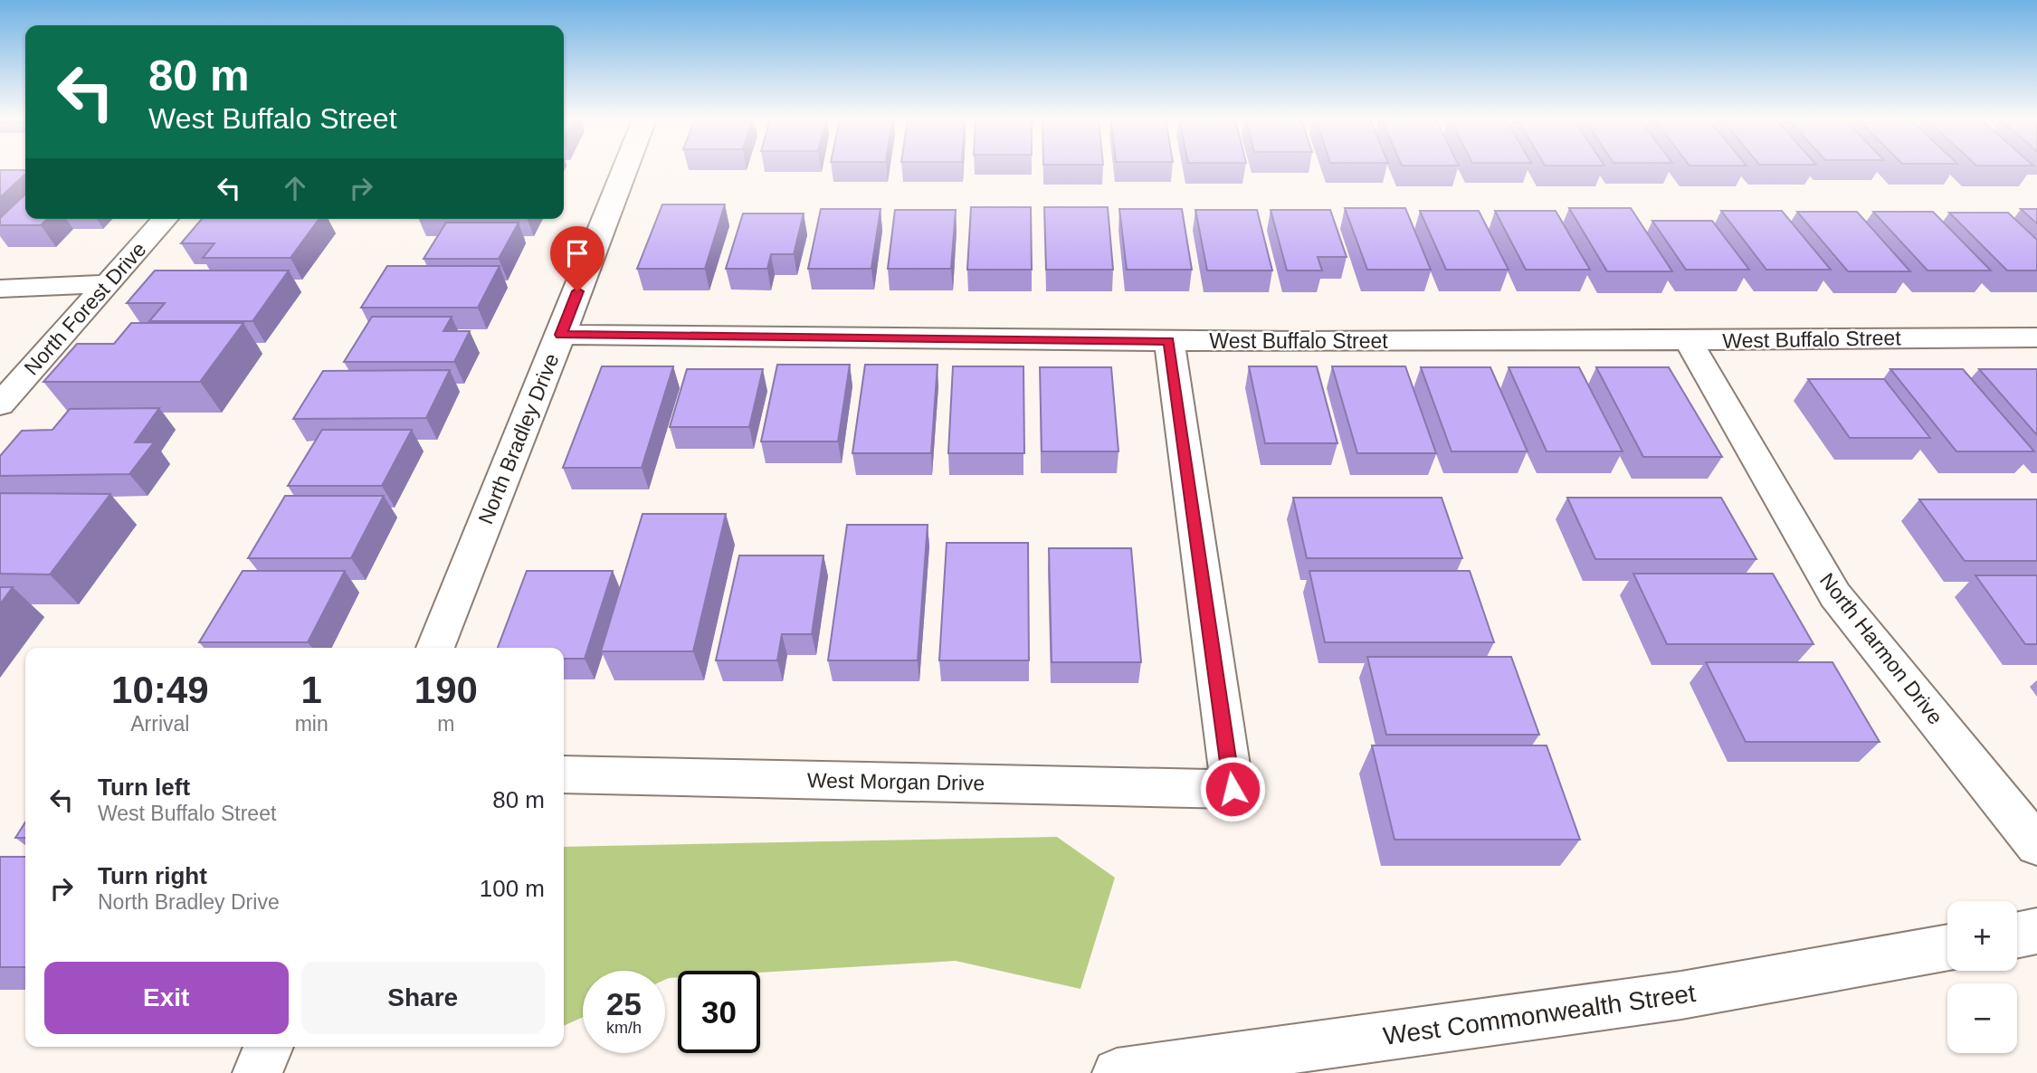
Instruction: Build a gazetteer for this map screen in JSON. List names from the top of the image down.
{
  "streets": {
    "street": [
      "North Forest Drive",
      "West Buffalo Street",
      "North Bradley Drive",
      "North Harmon Drive",
      "West Morgan Drive",
      "West Commonwealth Street"
    ]
  },
  "crossings": [
    ["West Buffalo Street", "North Bradley Drive"],
    ["West Buffalo Street", "North Harmon Drive"],
    ["West Buffalo Street", "West Morgan Drive"]
  ],
  "page": {
    "turn": ["80 m", "West Buffalo Street"],
    "eta": [
      "10:49",
      "Arrival",
      "1",
      "min",
      "190",
      "m"
    ],
    "list": [
      {
        "name": "Turn left",
        "note": "West Buffalo Street",
        "value": "80 m"
      },
      {
        "name": "Turn right",
        "note": "North Bradley Drive",
        "value": "100 m"
      }
    ],
    "map_buttons": ["+", "−"],
    "buttons": ["Exit", "Share"],
    "speed": "25 km/h",
    "limit": "30"
  }
}
